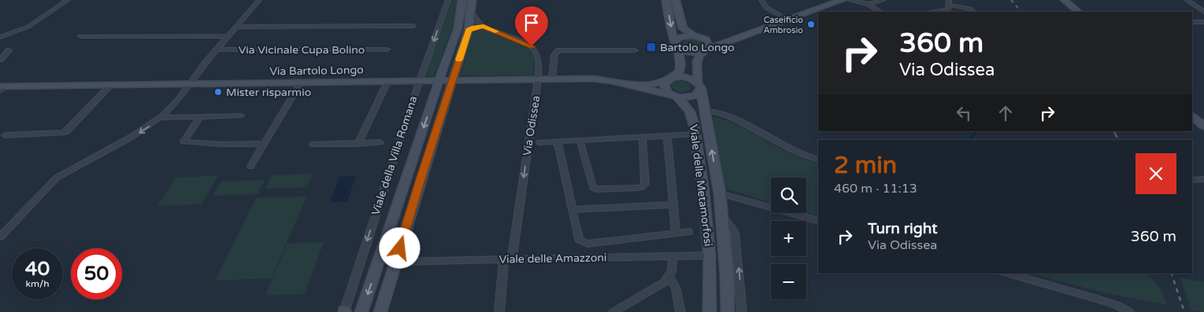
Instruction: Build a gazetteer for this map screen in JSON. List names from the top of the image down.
{
  "streets": {
    "street": [
      "Via Vicinale Cupa Bolino",
      "Via Bartolo Longo",
      "Via Odissea",
      "Viale della Villa Romana",
      "Viale delle Metamorfosi",
      "Viale delle Amazzoni"
    ]
  },
  "crossings": [
    ["Via Vicinale Cupa Bolino", "Via Bartolo Longo"],
    ["Via Bartolo Longo", "Via Odissea"],
    ["Via Bartolo Longo", "Viale della Villa Romana"],
    ["Via Bartolo Longo", "Viale delle Metamorfosi"],
    ["Via Odissea", "Viale delle Amazzoni"],
    ["Viale delle Metamorfosi", "Viale delle Amazzoni"]
  ],
  "places": {
    "other": ["Caseificio Ambrosio", "Mister risparmio"],
    "transit": ["Bartolo Longo"]
  },
  "page": {
    "turn": ["360 m", "Via Odissea"],
    "heading": ["2 min", "460 m · 11:13"],
    "map_buttons": ["+", "−"],
    "list": [
      {
        "name": "Turn right",
        "note": "Via Odissea",
        "value": "360 m"
      }
    ],
    "speed": "40 km/h",
    "limit": "50"
  }
}
